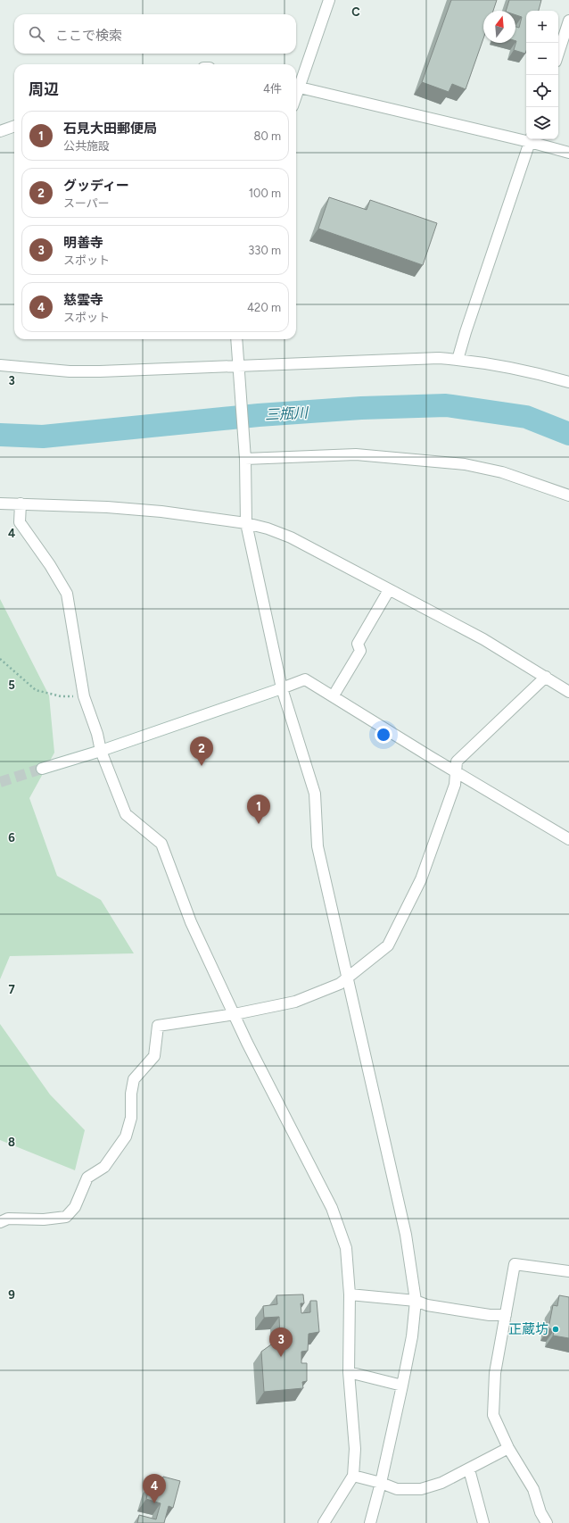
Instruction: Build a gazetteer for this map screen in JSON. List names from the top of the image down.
{
  "water": ["三瓶川"],
  "places": ["正蔵坊"],
  "north": "top",
  "page": {
    "map_buttons": ["+", "−"],
    "search": "ここで検索",
    "heading": ["周辺", "4件"],
    "list": [
      {
        "mark": "1",
        "name": "石見大田郵便局",
        "note": "公共施設",
        "value": "80 m"
      },
      {
        "mark": "2",
        "name": "グッディー",
        "note": "スーパー",
        "value": "100 m"
      },
      {
        "mark": "3",
        "name": "明善寺",
        "note": "スポット",
        "value": "330 m"
      },
      {
        "mark": "4",
        "name": "慈雲寺",
        "note": "スポット",
        "value": "420 m"
      }
    ],
    "pins": [
      "2",
      "1",
      "3",
      "4"
    ]
  },
  "grid": {
    "columns": ["C"],
    "rows": [
      "3",
      "4",
      "5",
      "6",
      "7",
      "8",
      "9"
    ]
  }
}
